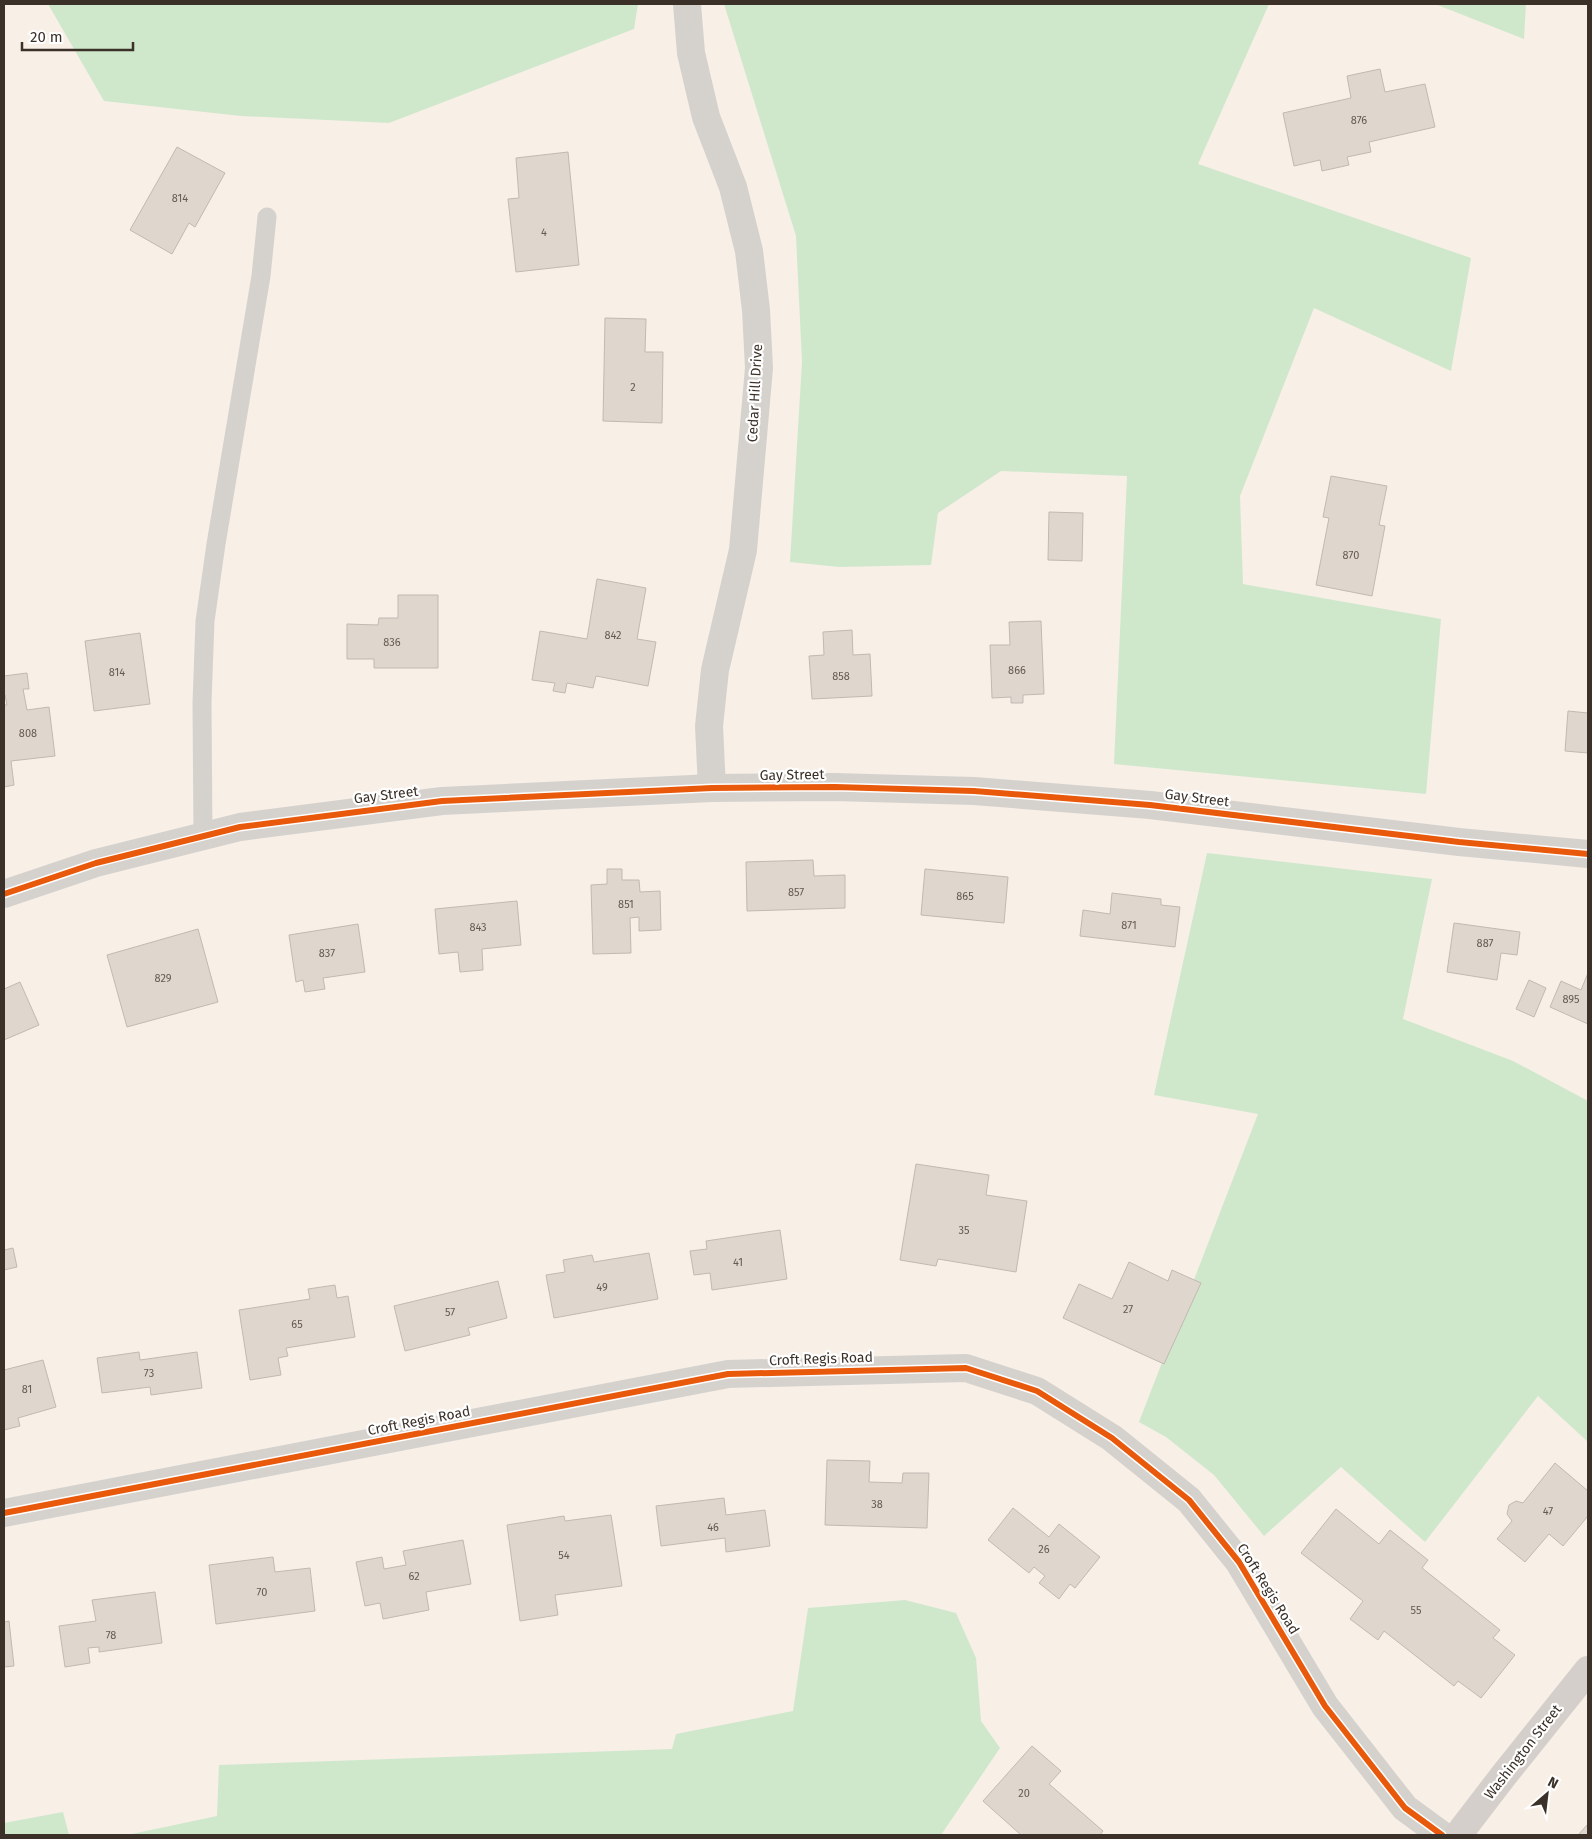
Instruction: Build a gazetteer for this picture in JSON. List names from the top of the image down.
{
  "streets": {
    "main road": ["Washington Street"],
    "street": ["Cedar Hill Drive", "Gay Street", "Croft Regis Road"]
  },
  "crossings": [
    ["Cedar Hill Drive", "Gay Street"]
  ],
  "house_numbers": [
    "876",
    "814",
    "4",
    "2",
    "870",
    "842",
    "836",
    "866",
    "814",
    "858",
    "808",
    "857",
    "865",
    "851",
    "871",
    "843",
    "887",
    "837",
    "829",
    "895",
    "35",
    "41",
    "49",
    "27",
    "57",
    "65",
    "73",
    "81",
    "38",
    "47",
    "46",
    "26",
    "54",
    "62",
    "70",
    "55",
    "78",
    "20"
  ],
  "scale_bar": "20 m",
  "north": "top right"
}
